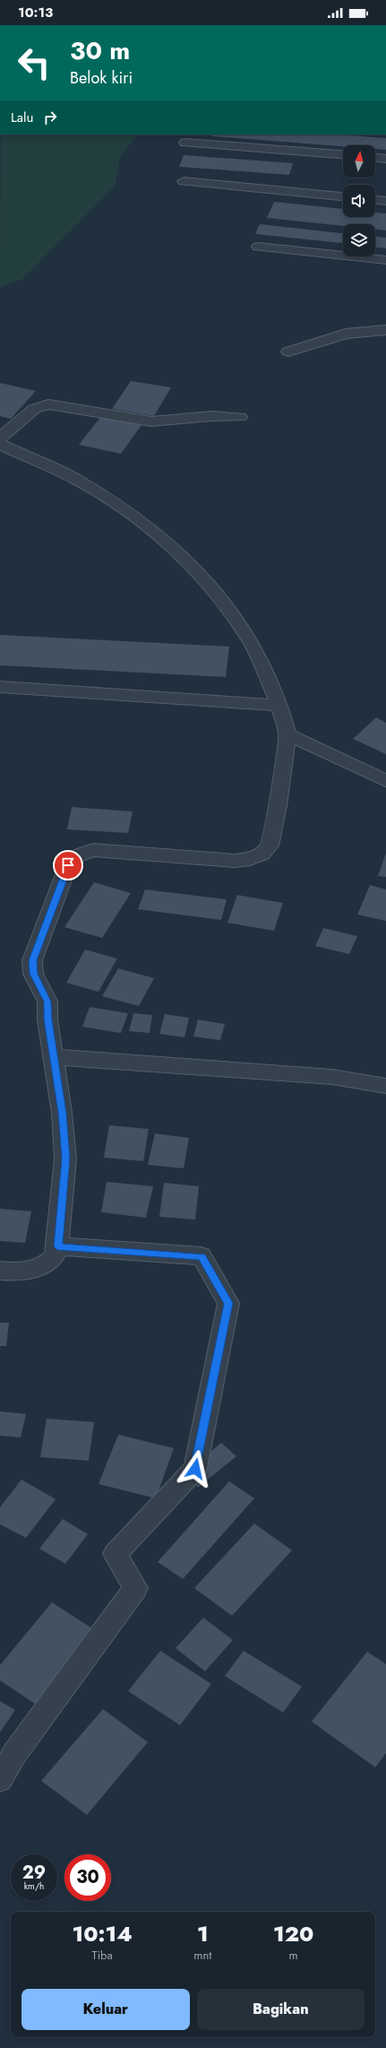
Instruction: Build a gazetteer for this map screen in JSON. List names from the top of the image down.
{
  "north": "top",
  "page": {
    "status": "10:13",
    "turn": ["30 m", "Belok kiri"],
    "then": "Lalu",
    "speed": "29 km/h",
    "limit": "30",
    "eta": [
      "10:14",
      "Tiba",
      "1",
      "mnt",
      "120",
      "m"
    ],
    "buttons": ["Keluar", "Bagikan"]
  }
}
